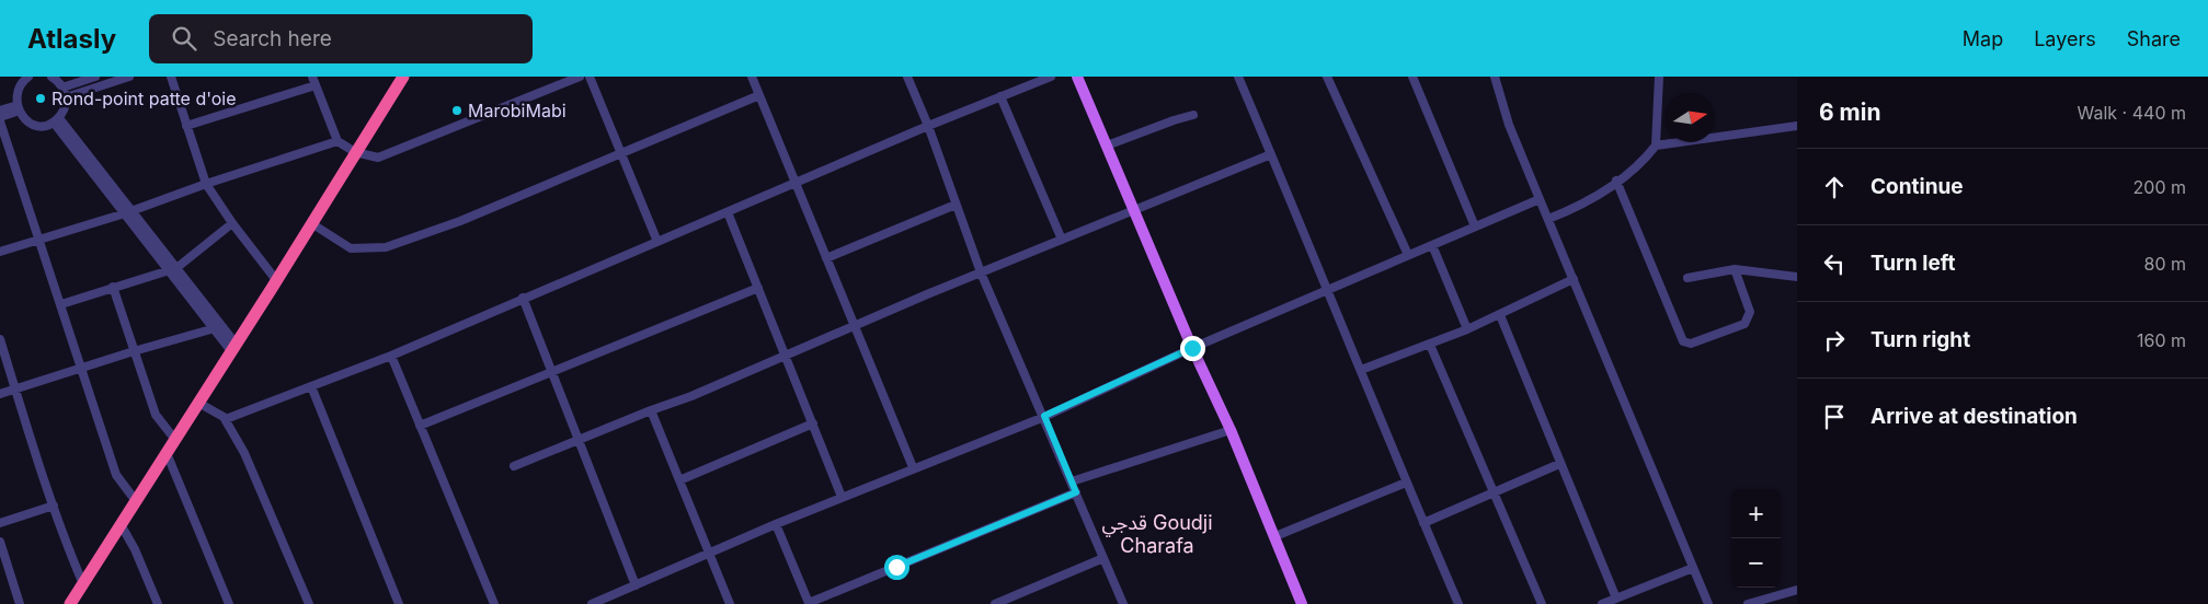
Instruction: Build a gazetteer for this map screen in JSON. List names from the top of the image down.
{
  "districts": ["قدجي Goudji Charafa"],
  "places": ["Rond-point patte d'oie", "MarobiMabi"],
  "north": "right",
  "page": {
    "header": "Atlasly",
    "search": "Search here",
    "nav": ["Map", "Layers", "Share"],
    "heading": ["6 min", "Walk · 440 m"],
    "list": [
      ["Continue", "200 m"],
      ["Turn left", "80 m"],
      ["Turn right", "160 m"],
      "Arrive at destination"
    ],
    "map_buttons": ["+", "−"]
  }
}
